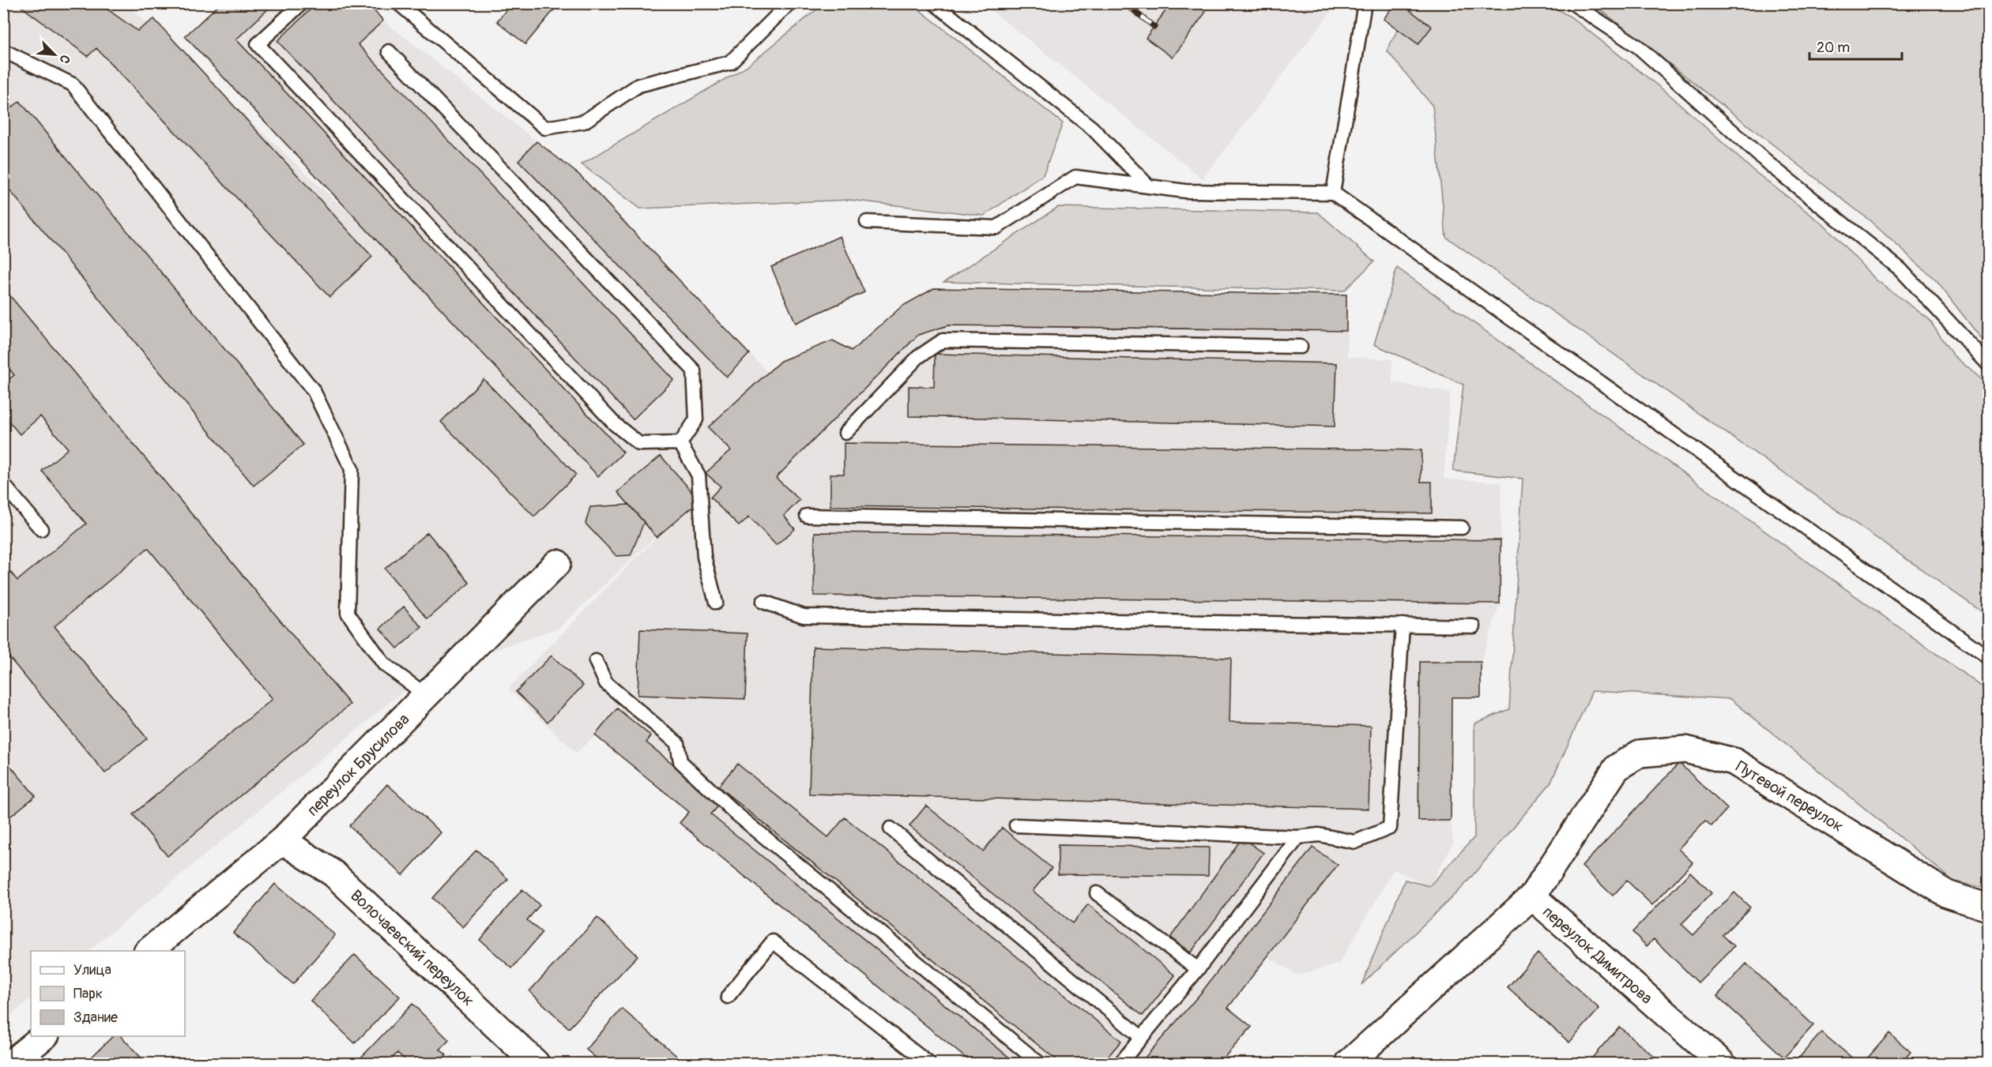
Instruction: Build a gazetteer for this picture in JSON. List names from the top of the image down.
{
  "streets": {
    "street": [
      "переулок Брусилова",
      "Путевой переулок",
      "Волочаевский переулок",
      "переулок Димитрова"
    ]
  },
  "crossings": [
    ["переулок Брусилова", "Волочаевский переулок"],
    ["Путевой переулок", "переулок Димитрова"]
  ],
  "legend": ["Улица", "Парк", "Здание"],
  "scale_bar": "20 m",
  "north": "bottom right"
}
